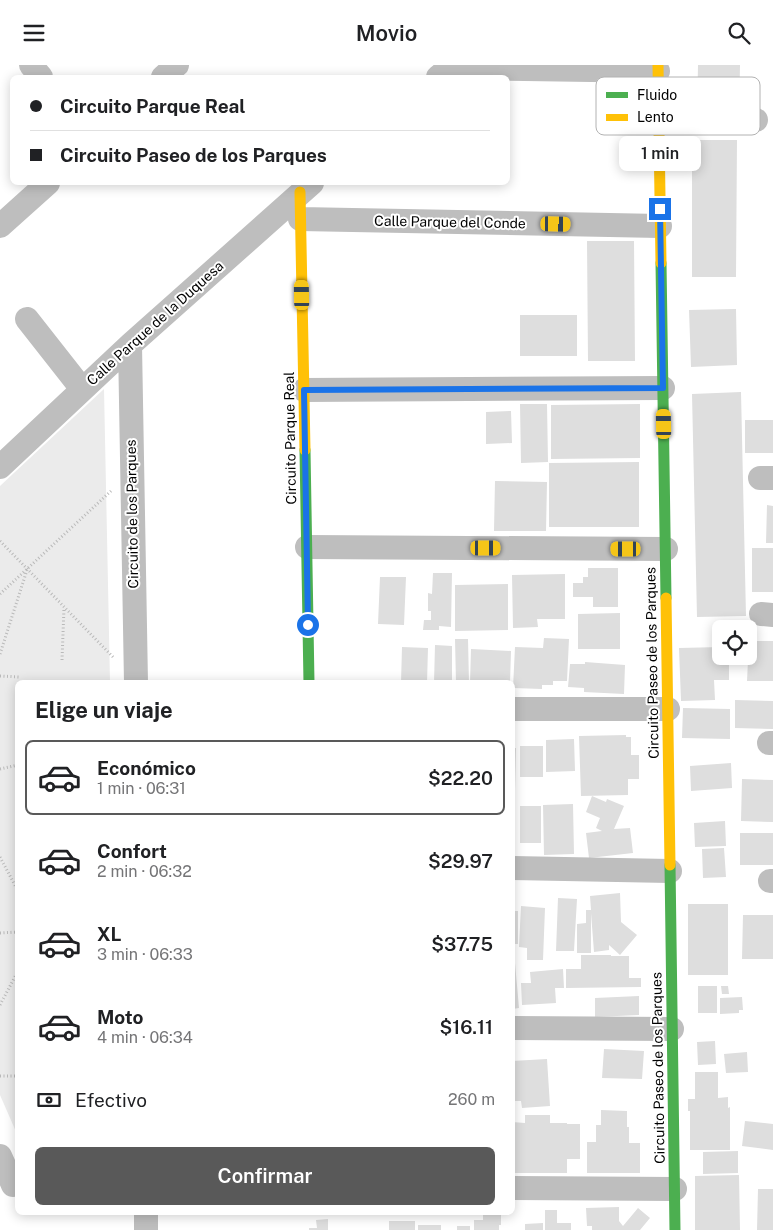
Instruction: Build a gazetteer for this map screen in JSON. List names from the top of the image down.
{
  "streets": {
    "street": [
      "Calle Parque del Conde",
      "Calle Parque de la Duquesa",
      "Circuito Parque Real",
      "Circuito de los Parques",
      "Circuito Paseo de los Parques"
    ]
  },
  "crossings": [
    ["Calle Parque del Conde", "Circuito Parque Real"],
    ["Calle Parque del Conde", "Circuito Paseo de los Parques"],
    ["Calle Parque de la Duquesa", "Circuito Parque Real"],
    ["Calle Parque de la Duquesa", "Circuito de los Parques"]
  ],
  "legend": ["Fluido", "Lento"],
  "page": {
    "header": "Movio",
    "banner": ["Circuito Parque Real", "Circuito Paseo de los Parques"],
    "bubble": "1 min",
    "heading": "Elige un viaje",
    "list": [
      {
        "name": "Económico",
        "note": "1 min · 06:31",
        "value": "$22.20"
      },
      {
        "name": "Confort",
        "note": "2 min · 06:32",
        "value": "$29.97"
      },
      {
        "name": "XL",
        "note": "3 min · 06:33",
        "value": "$37.75"
      },
      {
        "name": "Moto",
        "note": "4 min · 06:34",
        "value": "$16.11"
      }
    ],
    "pay": ["Efectivo", "260 m"],
    "buttons": "Confirmar"
  }
}
